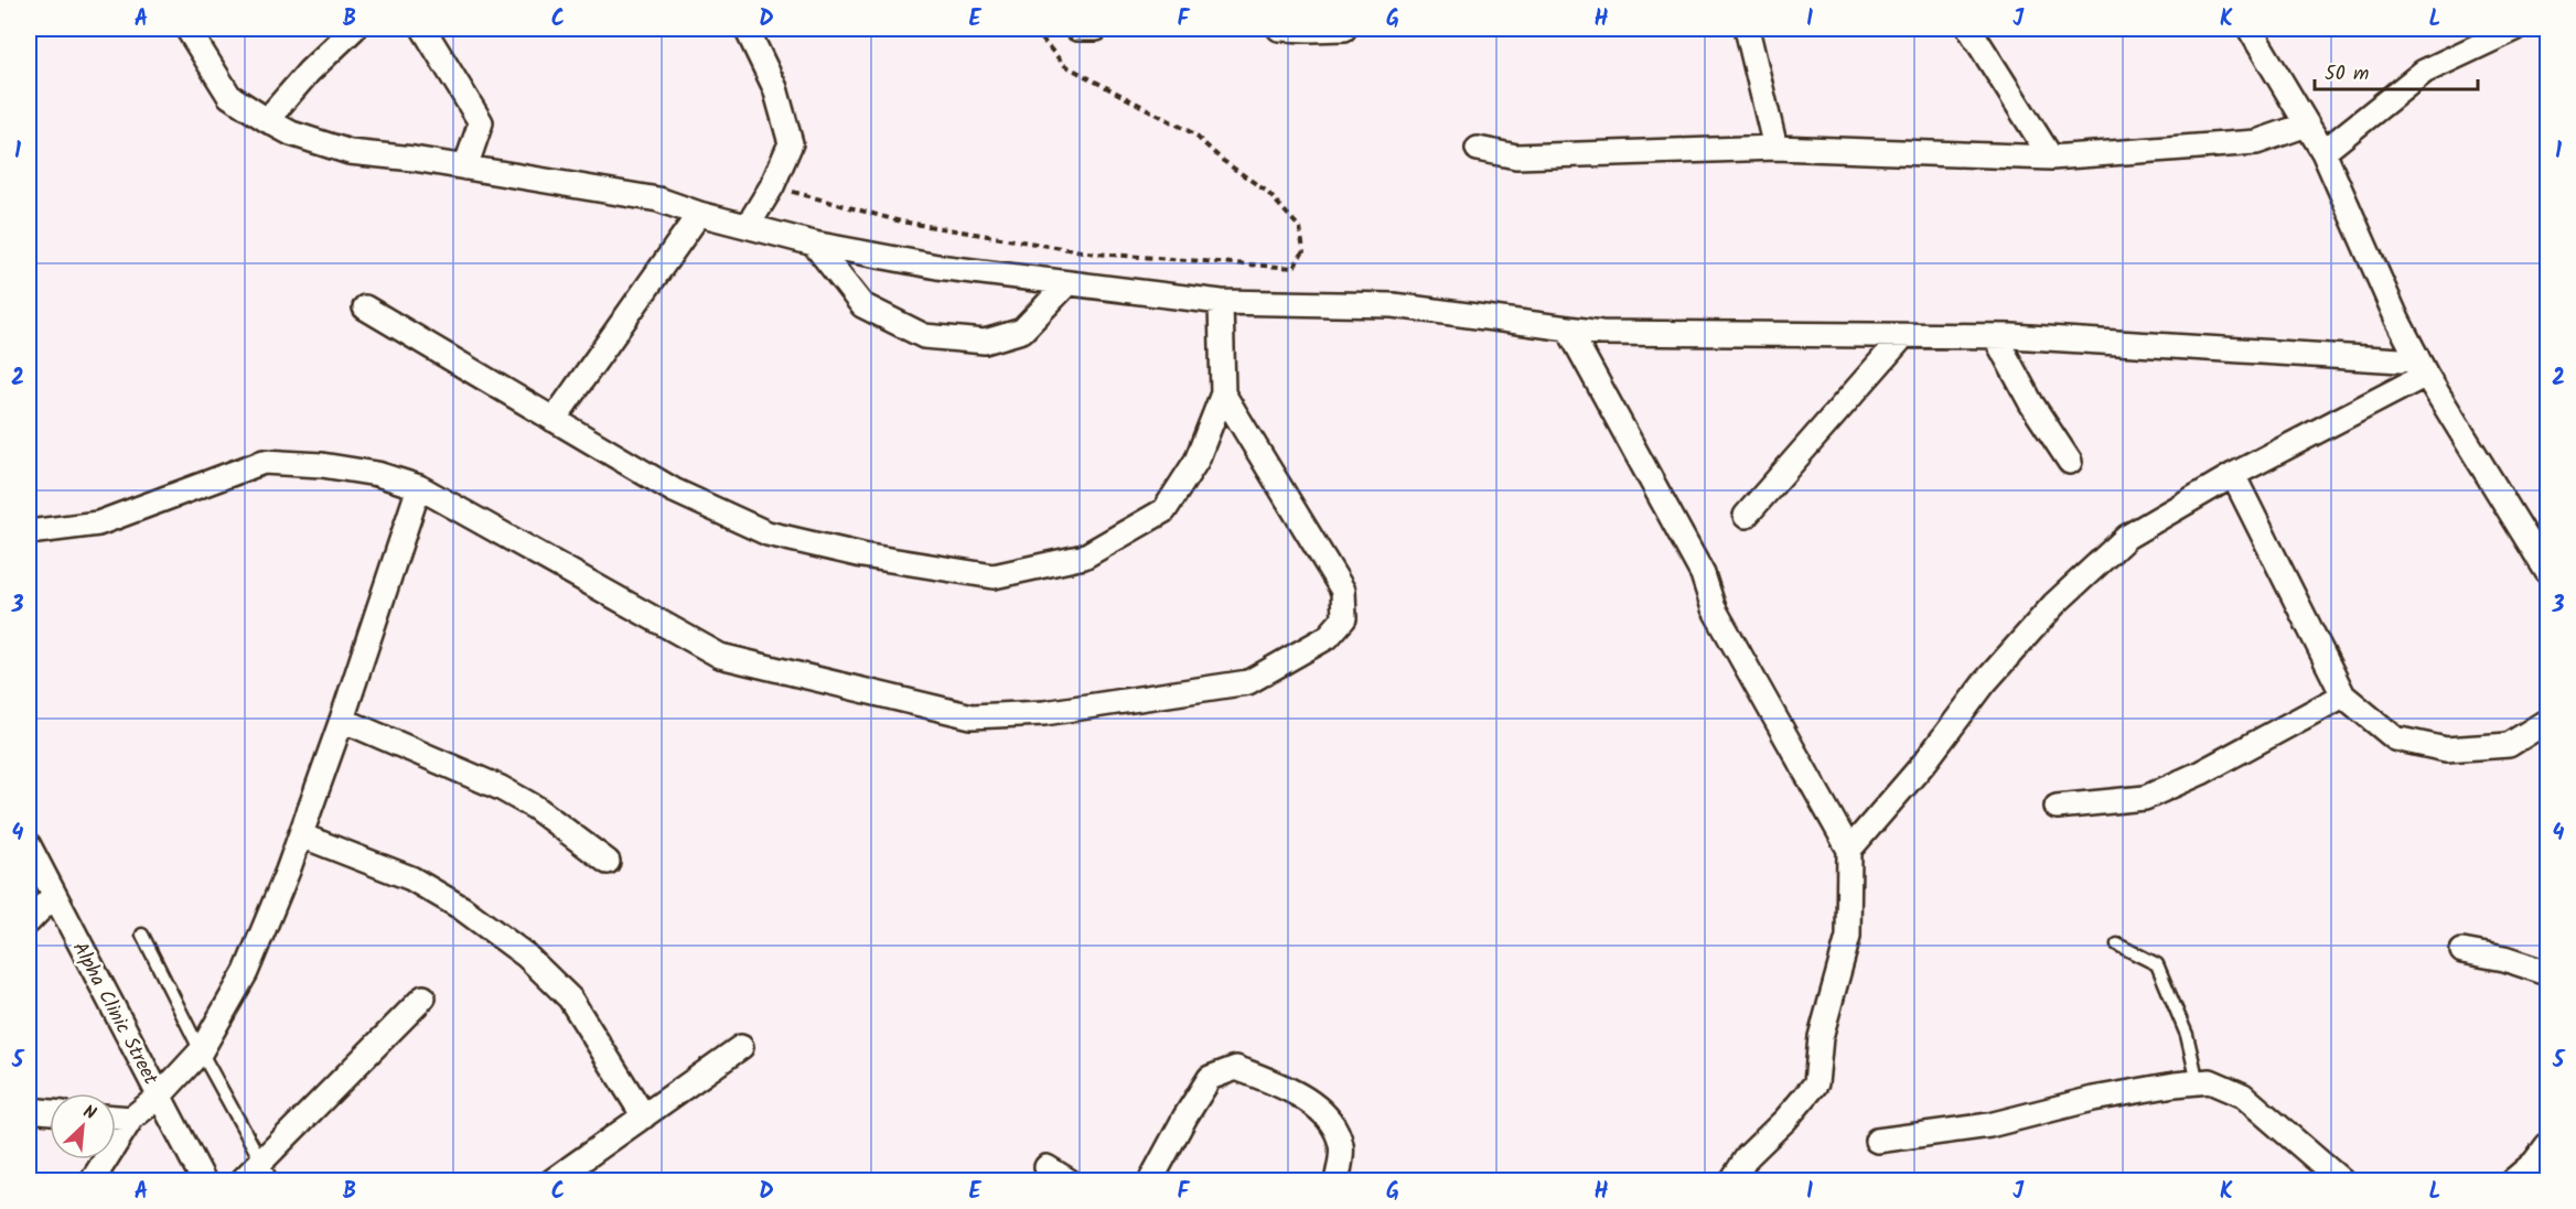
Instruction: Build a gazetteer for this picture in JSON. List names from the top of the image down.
{
  "streets": {
    "street": ["Alpha Clinic Street"]
  },
  "scale_bar": "50 m",
  "north": "top right",
  "grid": {
    "columns": [
      "A",
      "B",
      "C",
      "D",
      "E",
      "F",
      "G",
      "H",
      "I",
      "J",
      "K",
      "L"
    ],
    "rows": [
      "1",
      "2",
      "3",
      "4",
      "5"
    ]
  }
}
